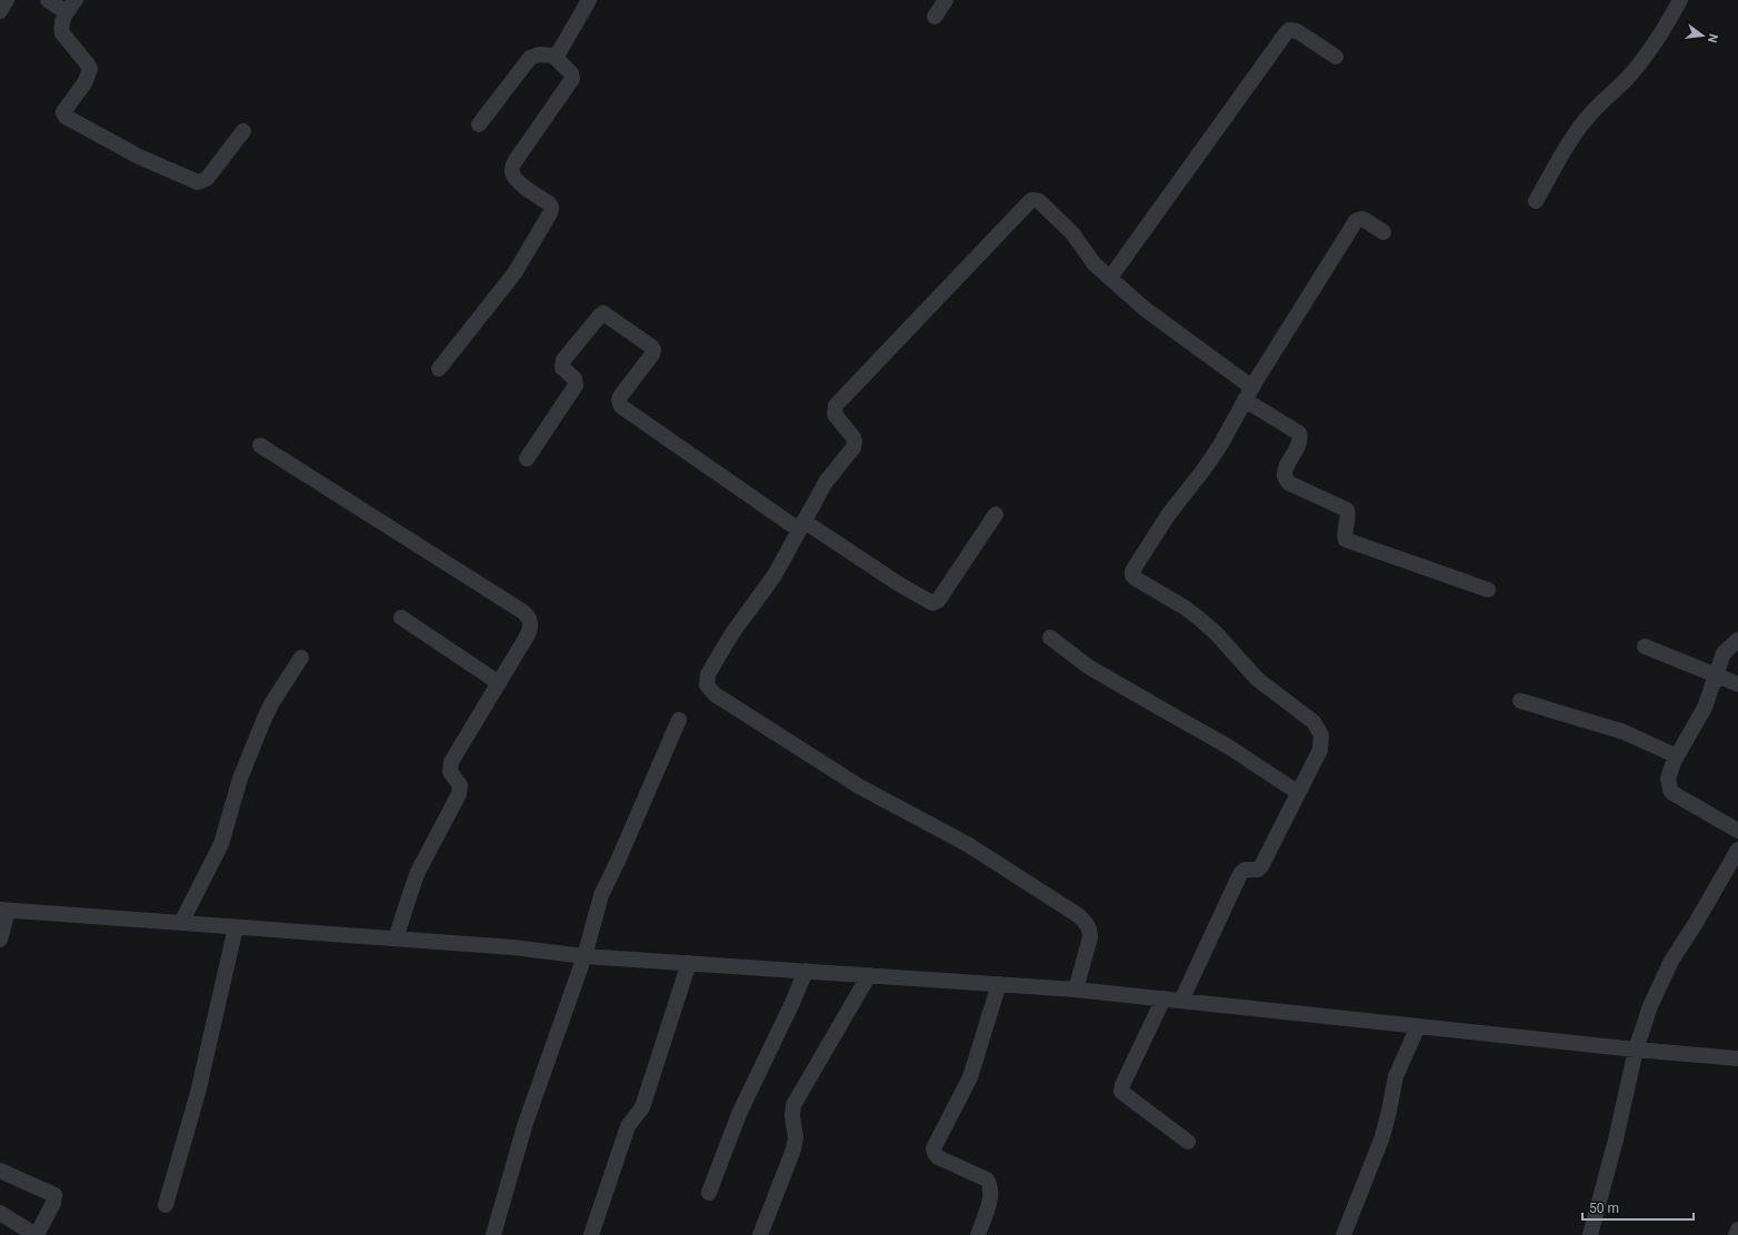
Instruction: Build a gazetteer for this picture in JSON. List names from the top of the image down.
{
  "scale_bar": "50 m",
  "north": "right"
}
